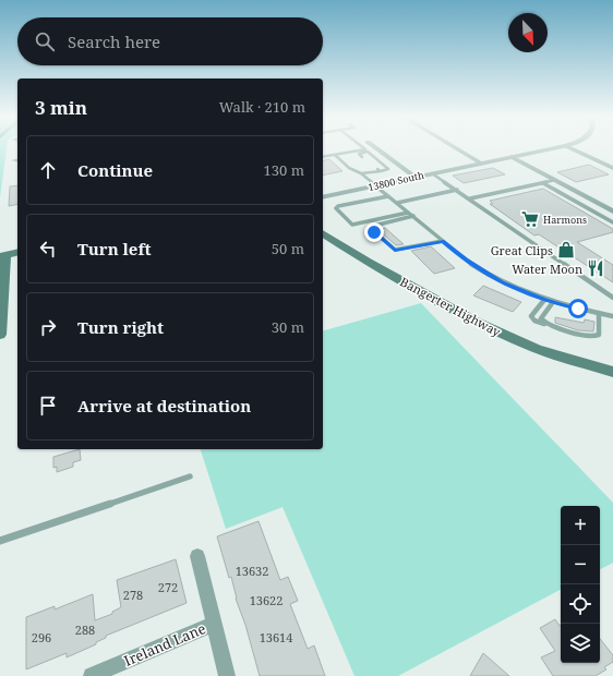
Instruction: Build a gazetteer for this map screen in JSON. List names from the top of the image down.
{
  "streets": {
    "main road": ["Bangerter Highway"],
    "street": ["13800 South", "Ireland Lane"]
  },
  "places": {
    "supermarket": ["Harmons"],
    "shop": ["Great Clips"],
    "restaurant": ["Water Moon"]
  },
  "house_numbers": [
    "13632",
    "272",
    "278",
    "13622",
    "288",
    "296",
    "13614"
  ],
  "north": "bottom right",
  "page": {
    "search": "Search here",
    "heading": ["3 min", "Walk · 210 m"],
    "list": [
      ["Continue", "130 m"],
      ["Turn left", "50 m"],
      ["Turn right", "30 m"],
      "Arrive at destination"
    ],
    "map_buttons": ["+", "−"]
  }
}
